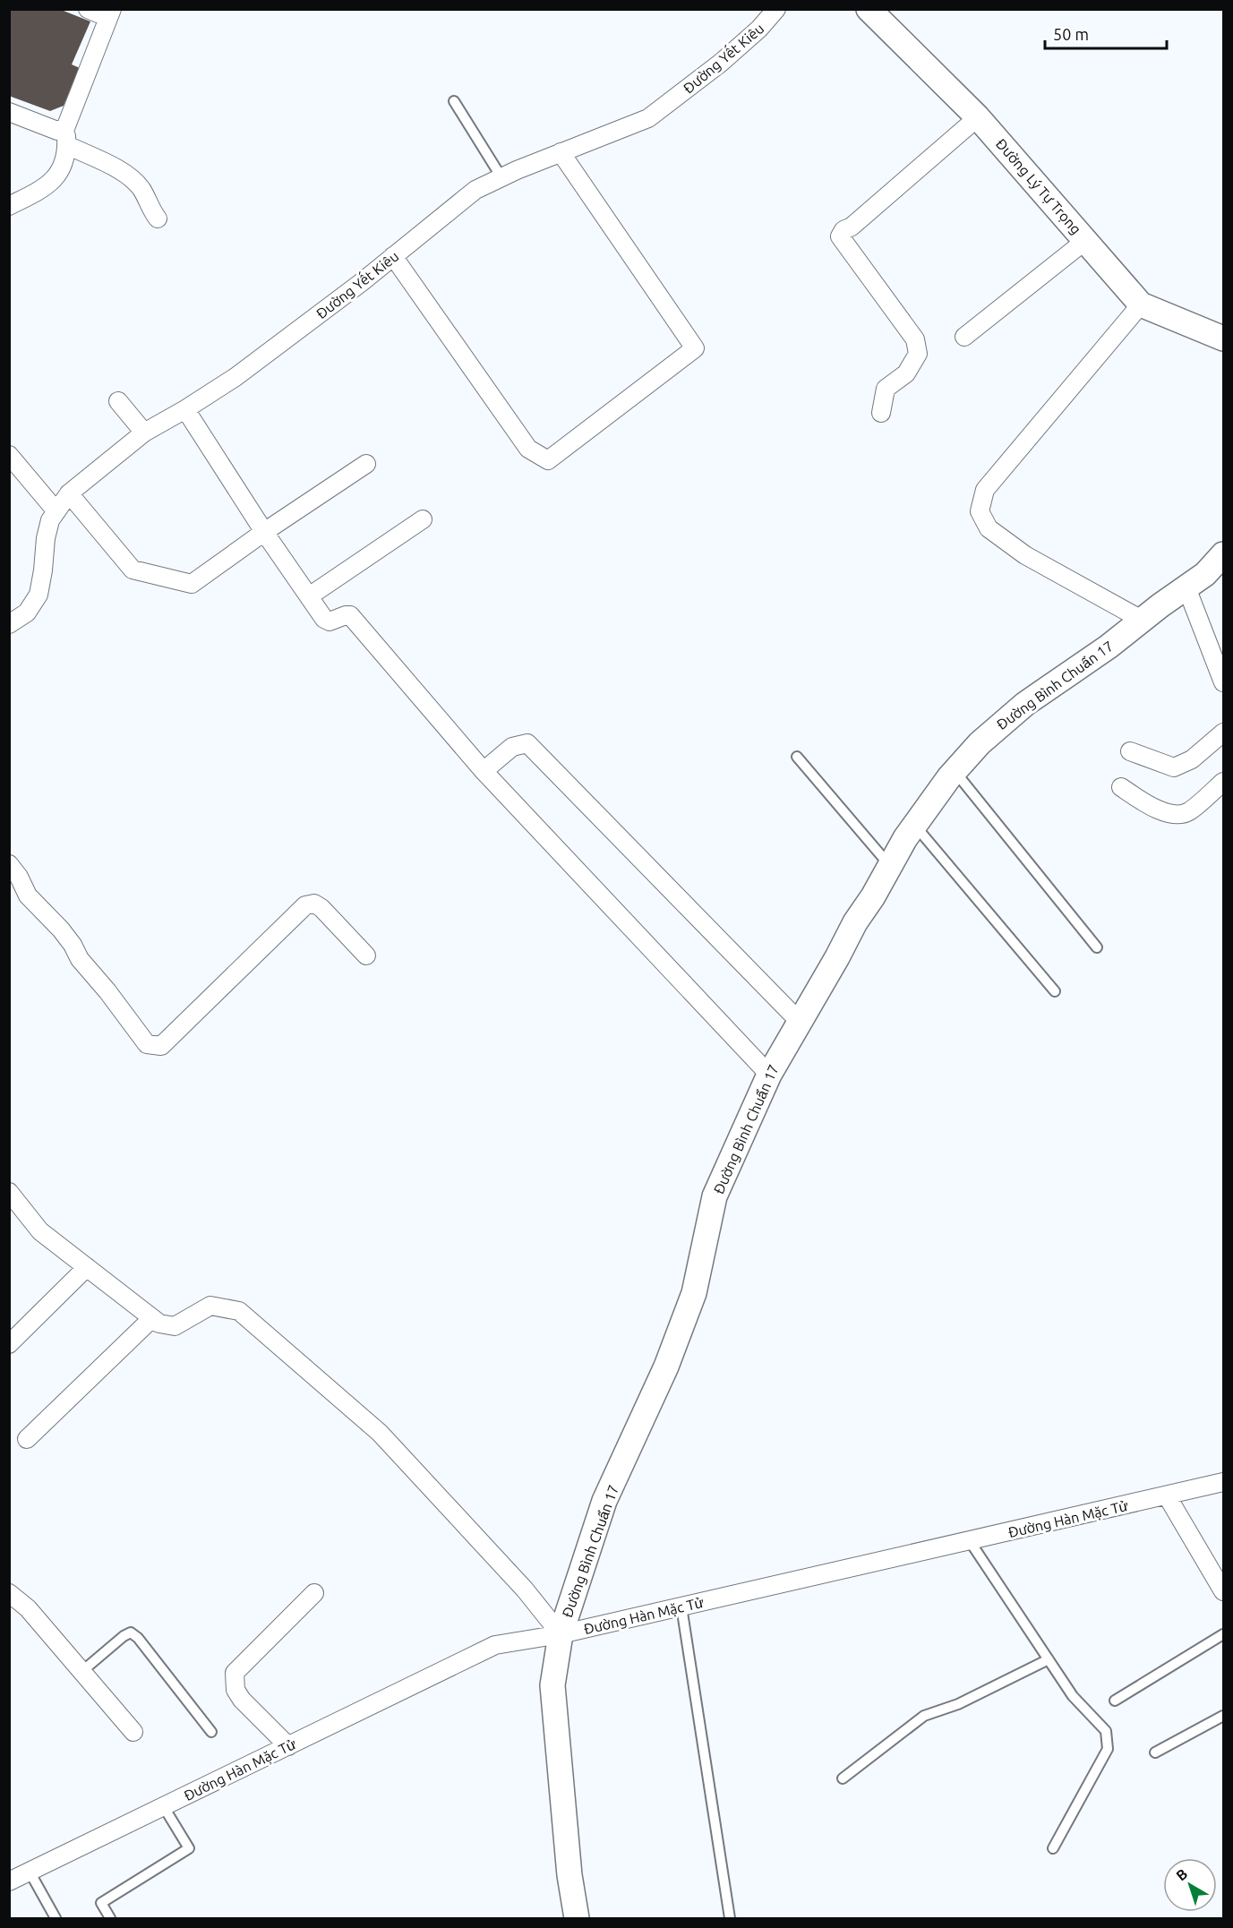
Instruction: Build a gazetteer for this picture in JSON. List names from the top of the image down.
{
  "streets": {
    "street": [
      "Đường Yết Kiêu",
      "Đường Lý Tự Trọng",
      "Đường Bình Chuẩn 17",
      "Đường Hàn Mặc Tử"
    ]
  },
  "crossings": [
    ["Đường Bình Chuẩn 17", "Đường Hàn Mặc Tử"]
  ],
  "scale_bar": "50 m",
  "north": "top left"
}
